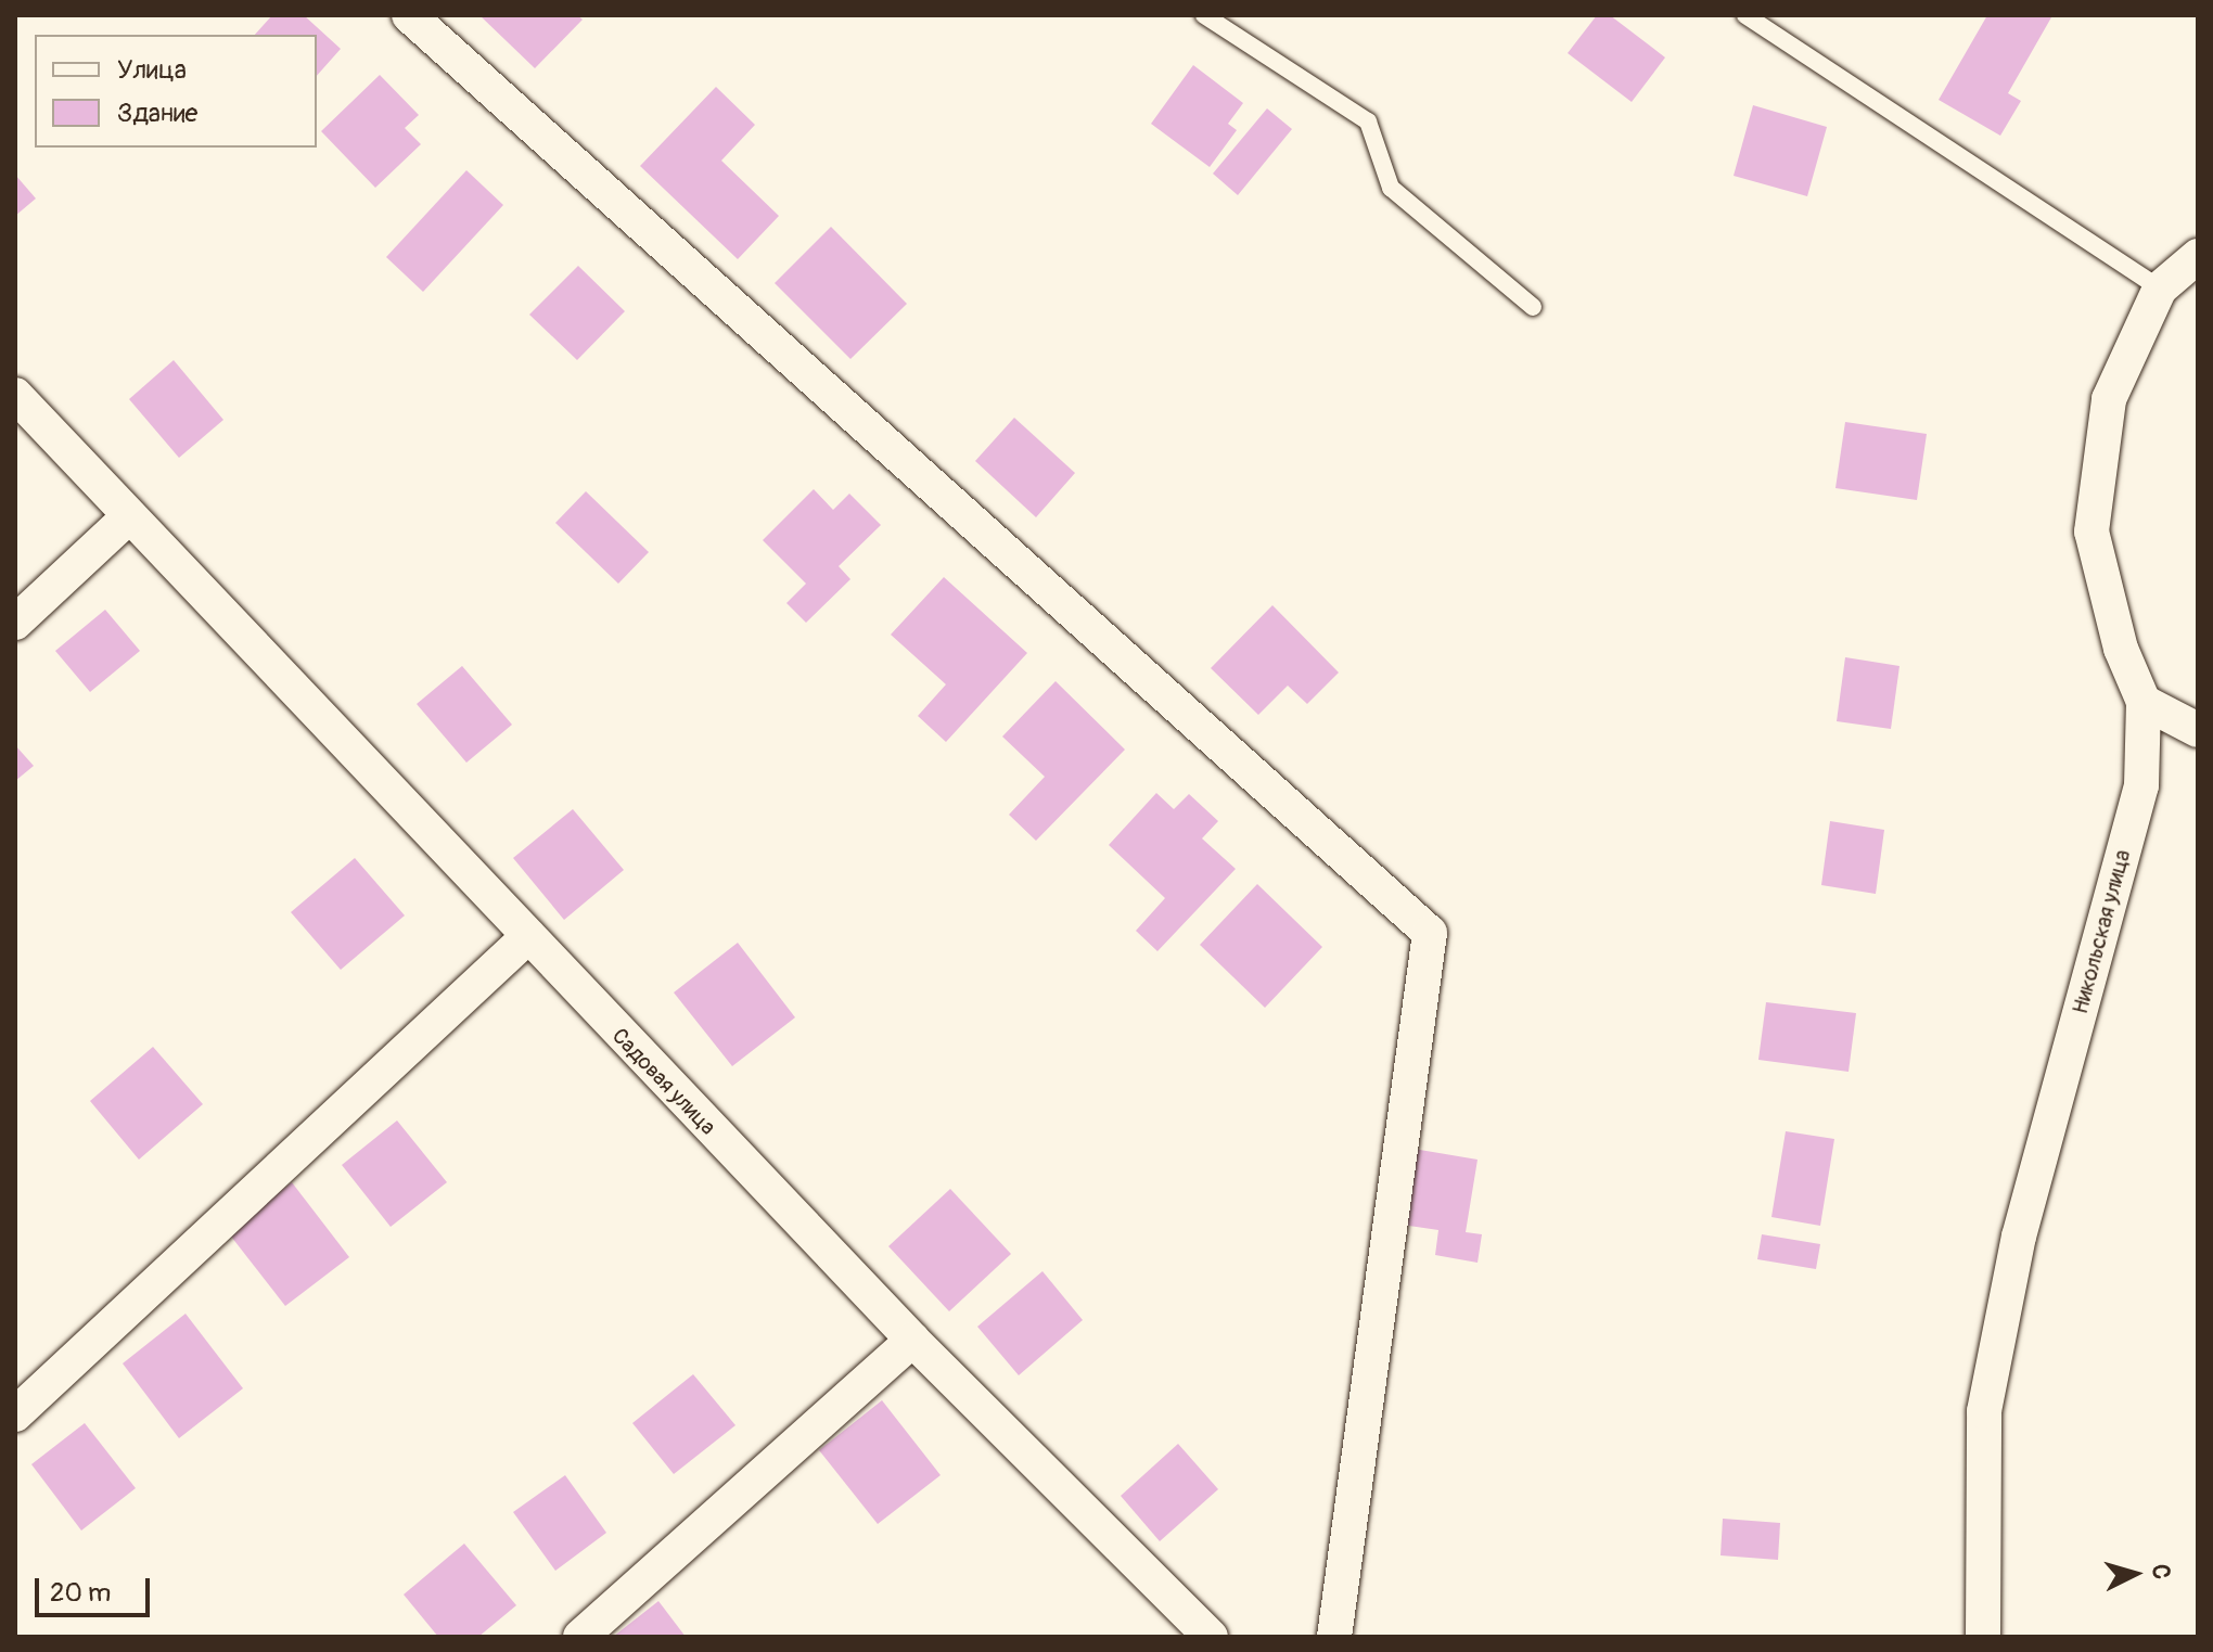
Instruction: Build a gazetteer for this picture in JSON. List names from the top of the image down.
{
  "streets": {
    "street": ["Никольская улица", "Садовая улица"]
  },
  "legend": ["Улица", "Здание"],
  "scale_bar": "20 m",
  "north": "right"
}
